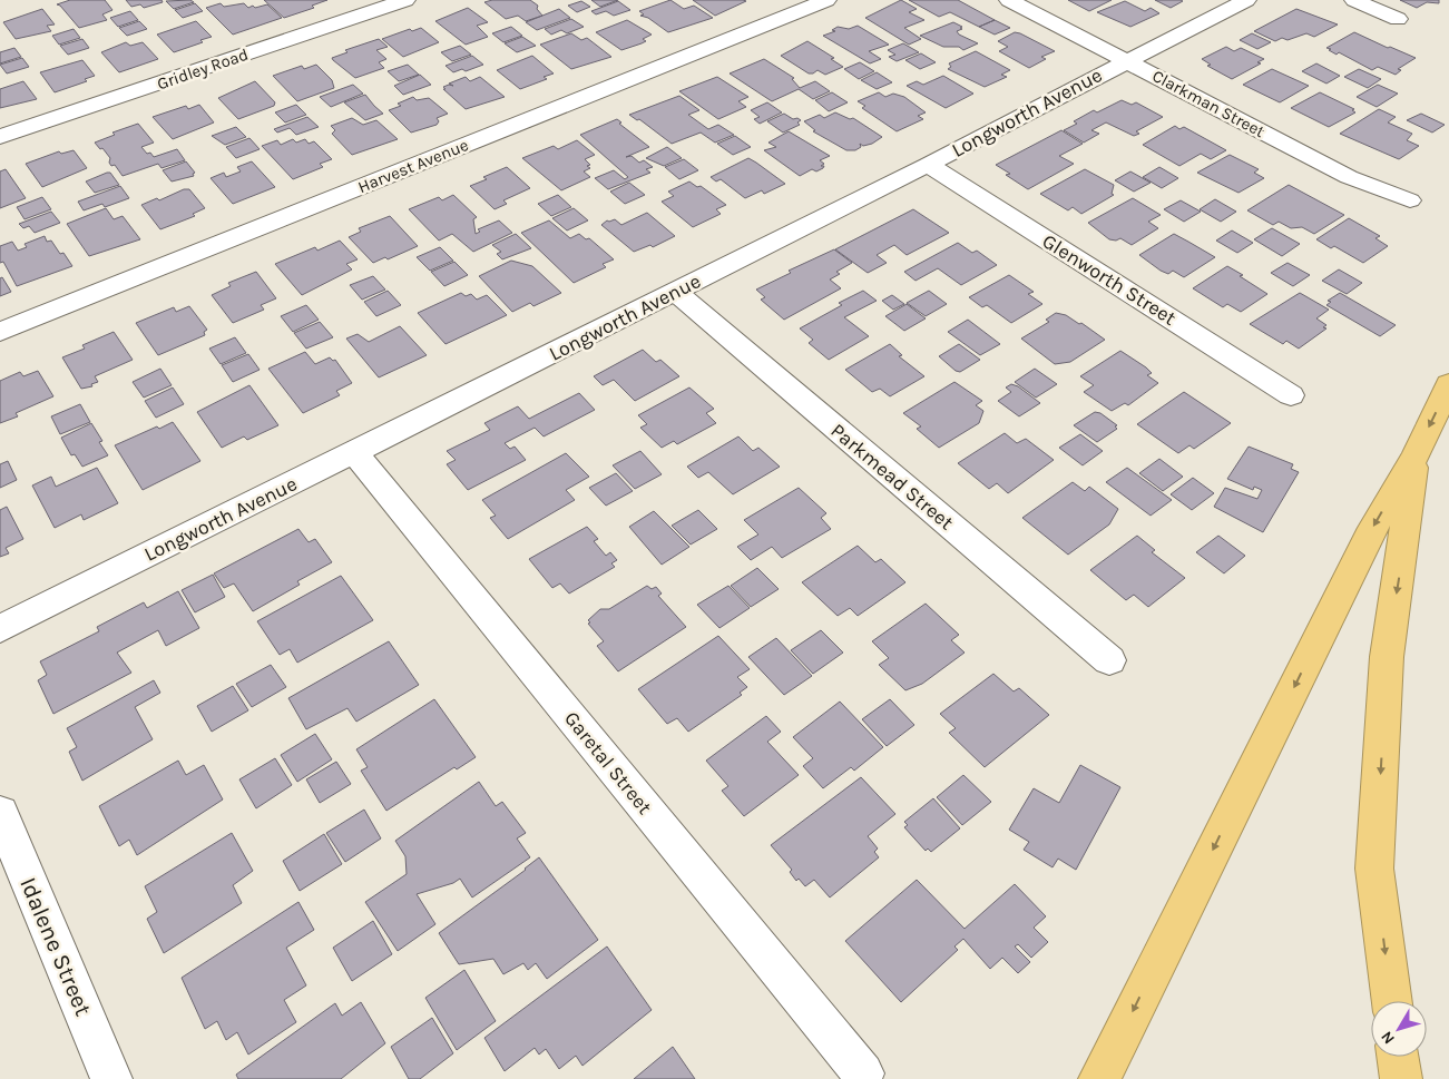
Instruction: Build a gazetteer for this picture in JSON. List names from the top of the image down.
{
  "streets": {
    "street": [
      "Gridley Road",
      "Clarkman Street",
      "Longworth Avenue",
      "Harvest Avenue",
      "Glenworth Street",
      "Parkmead Street",
      "Garetal Street",
      "Idalene Street"
    ]
  },
  "crossings": [
    ["Clarkman Street", "Longworth Avenue"],
    ["Longworth Avenue", "Glenworth Street"],
    ["Longworth Avenue", "Parkmead Street"],
    ["Longworth Avenue", "Garetal Street"]
  ],
  "north": "bottom left"
}
